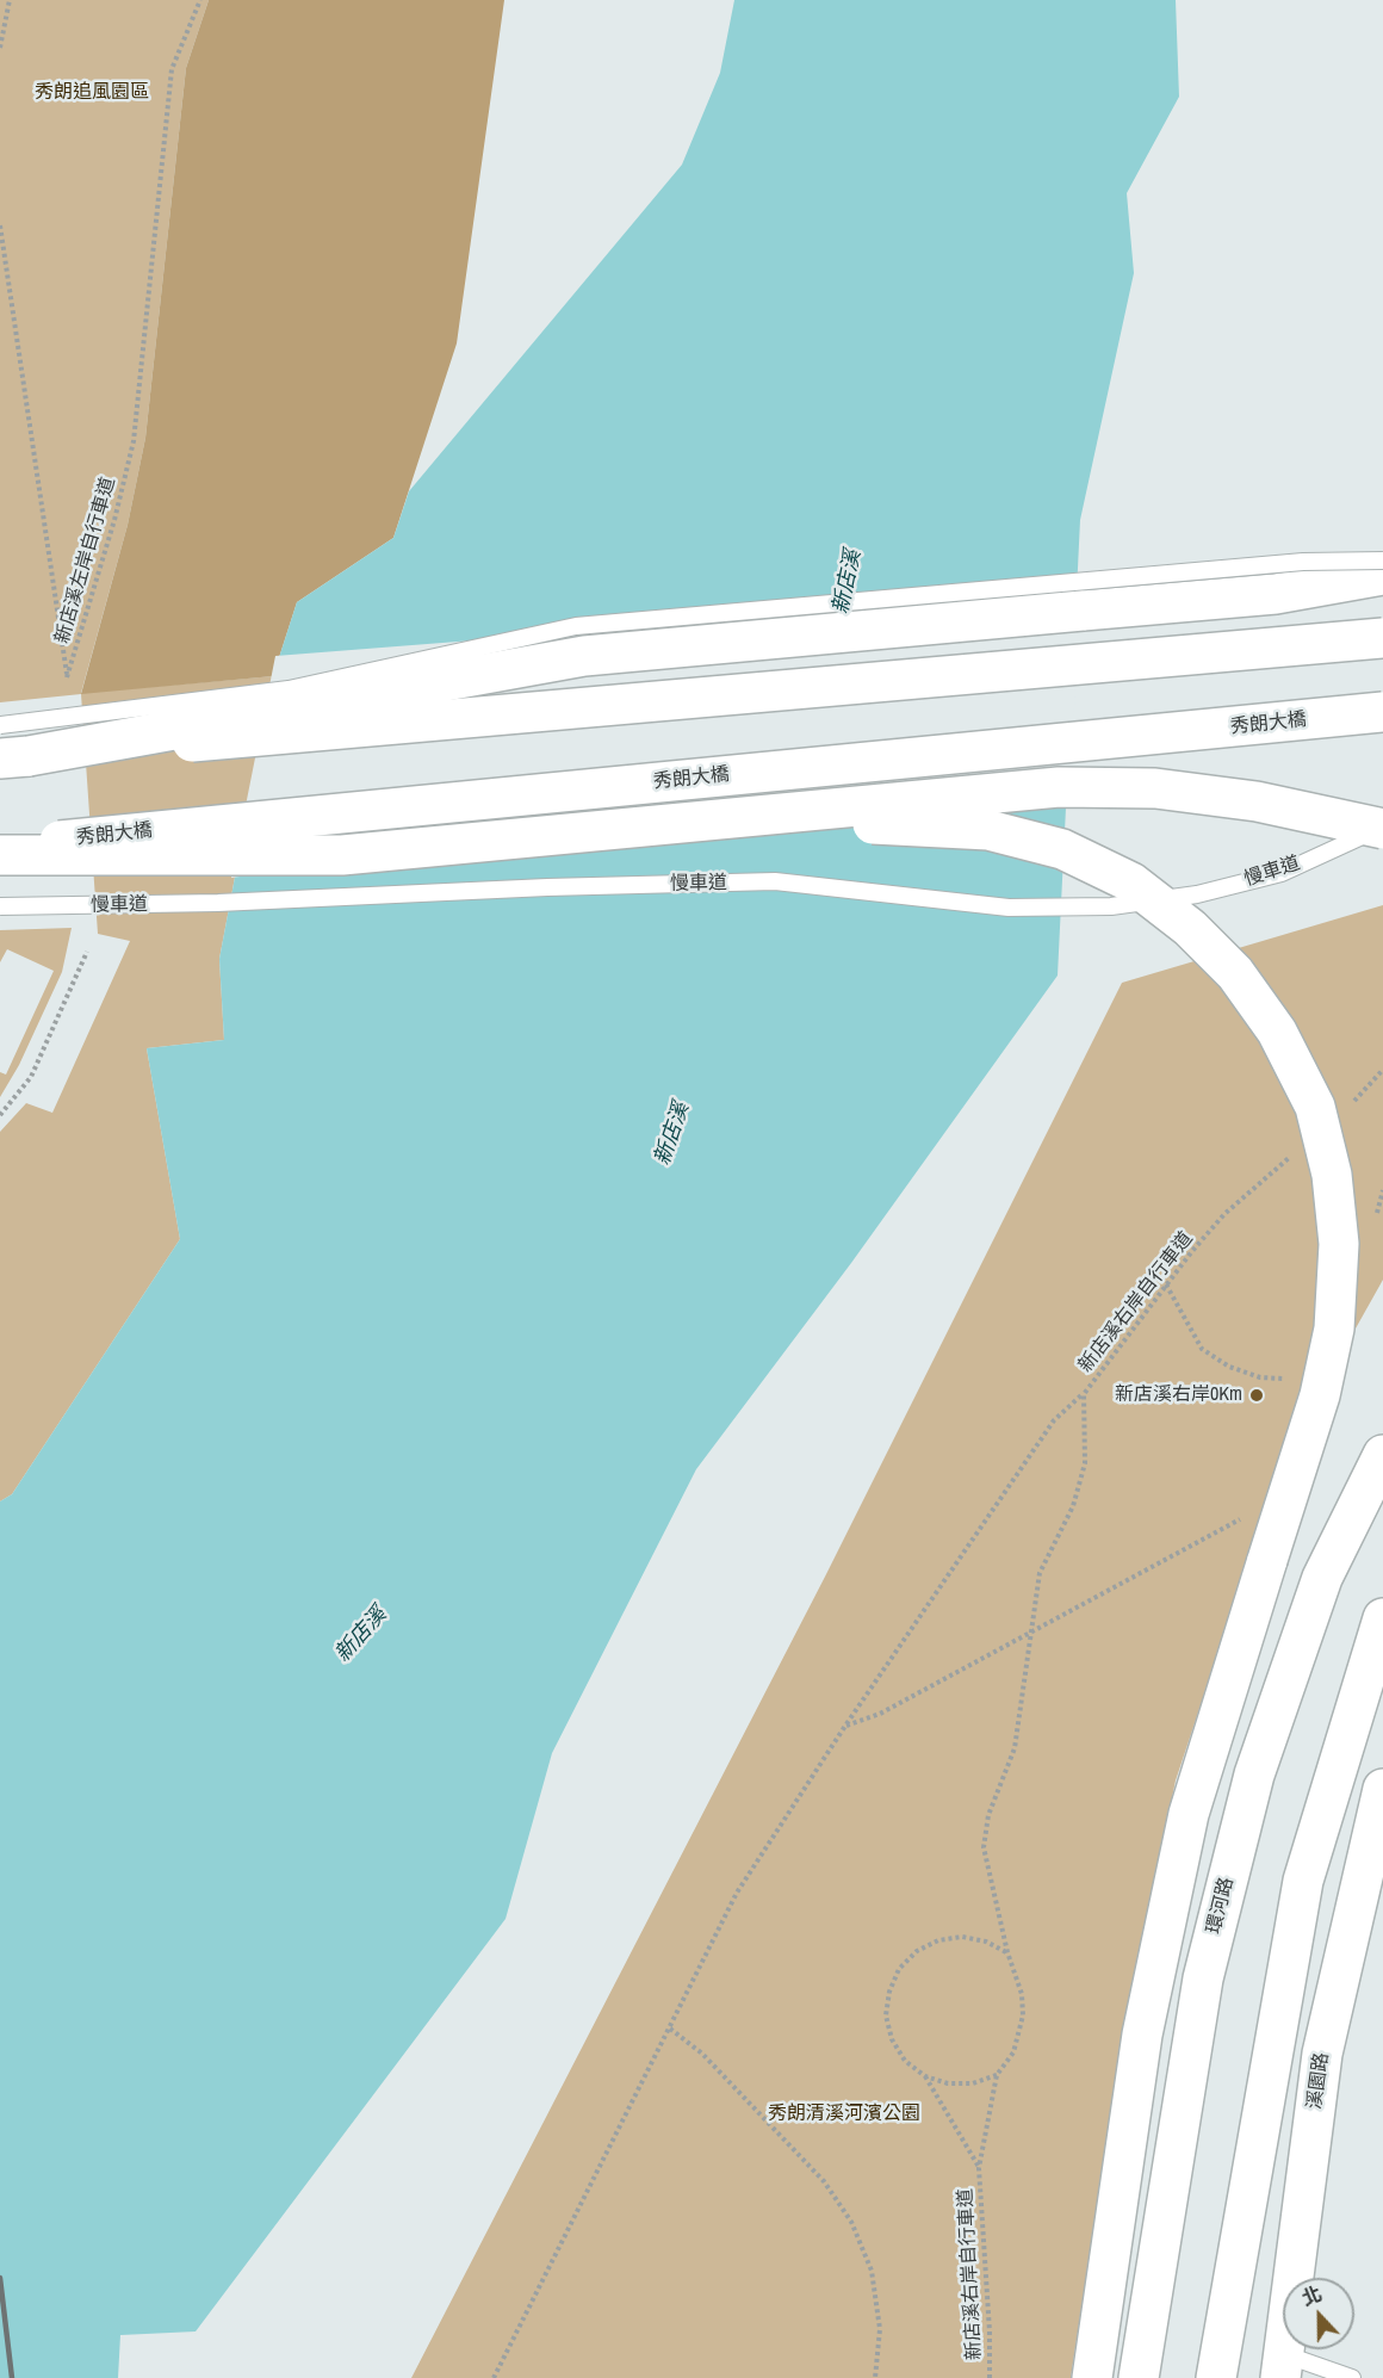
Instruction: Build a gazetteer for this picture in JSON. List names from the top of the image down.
{
  "streets": {
    "main road": ["秀朗大橋", "環河路", "溪園路"],
    "lane": ["慢車道"],
    "path": ["新店溪左岸自行車道", "新店溪右岸自行車道"]
  },
  "water": ["新店溪"],
  "parks": ["秀朗追風園區", "秀朗清溪河濱公園"],
  "places": ["新店溪右岸0Km"],
  "north": "top"
}
